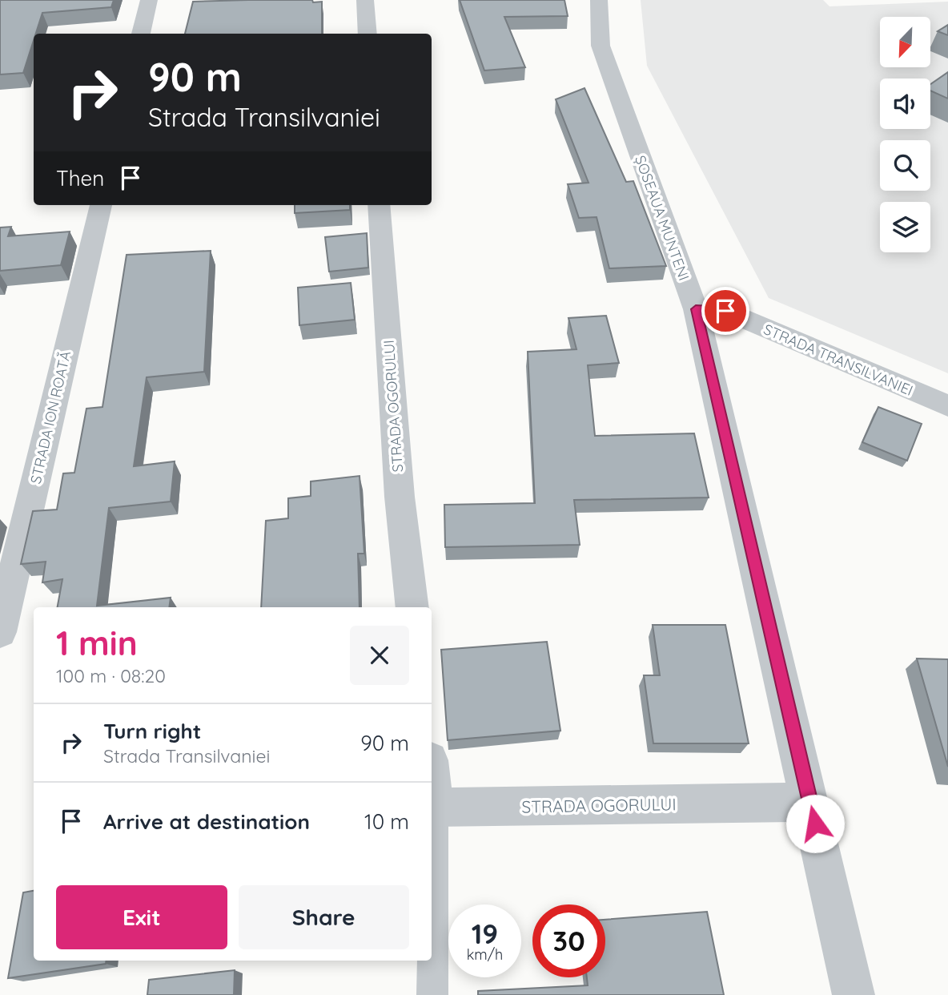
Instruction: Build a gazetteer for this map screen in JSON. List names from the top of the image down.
{
  "streets": {
    "street": [
      "ȘOSEAUA MUNTENI",
      "STRADA TRANSILVANIEI",
      "STRADA OGORULUI",
      "STRADA ION ROATĂ"
    ]
  },
  "crossings": [
    ["ȘOSEAUA MUNTENI", "STRADA TRANSILVANIEI"],
    ["ȘOSEAUA MUNTENI", "STRADA OGORULUI"]
  ],
  "north": "bottom left",
  "page": {
    "turn": ["90 m", "Strada Transilvaniei"],
    "then": "Then",
    "heading": ["1 min", "100 m · 08:20"],
    "list": [
      {
        "name": "Turn right",
        "note": "Strada Transilvaniei",
        "value": "90 m"
      },
      {
        "name": "Arrive at destination",
        "value": "10 m"
      }
    ],
    "buttons": ["Exit", "Share"],
    "speed": "19 km/h",
    "limit": "30"
  }
}
